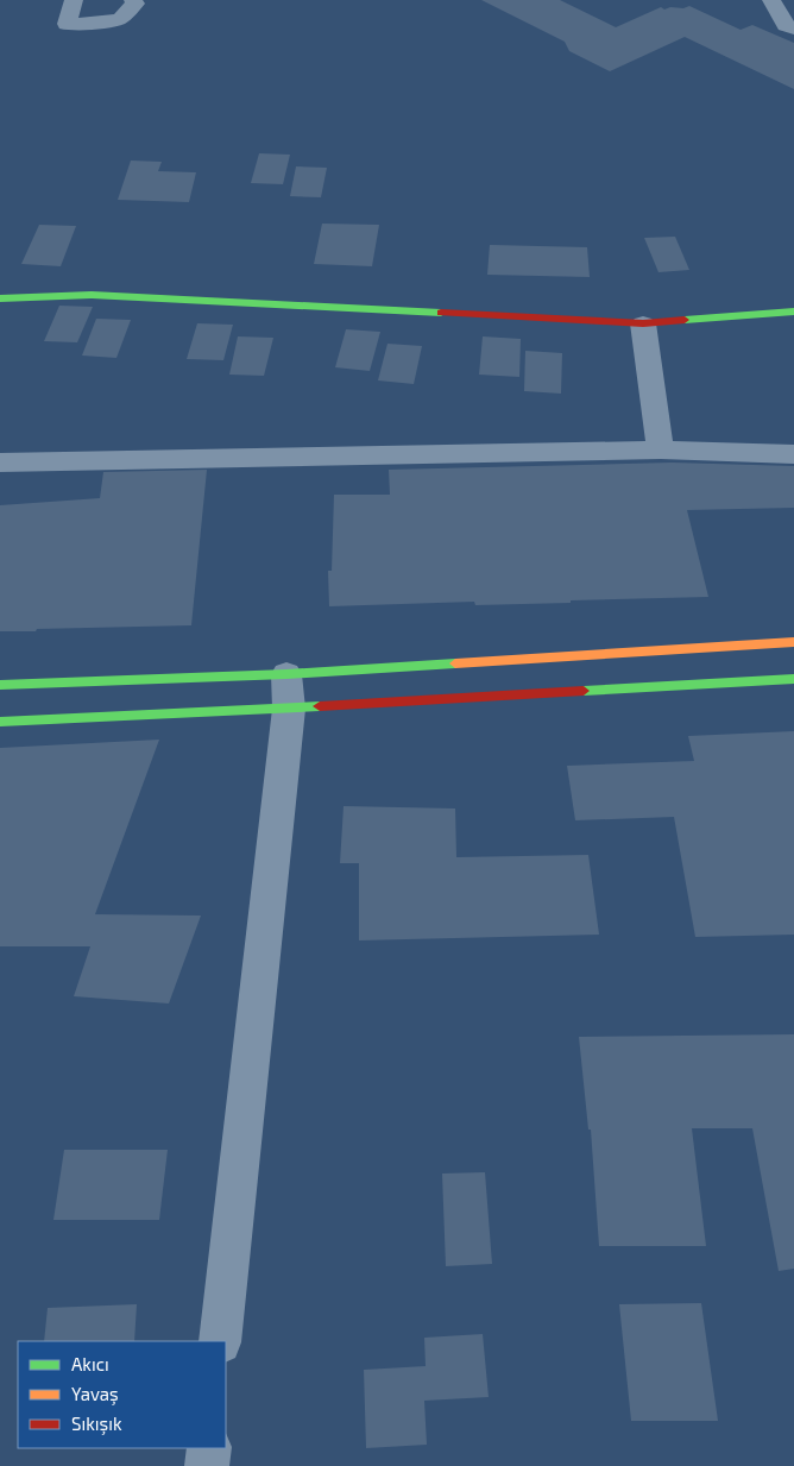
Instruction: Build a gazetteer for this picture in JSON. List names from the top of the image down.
{
  "legend": ["Akıcı", "Yavaş", "Sıkışık"]
}
